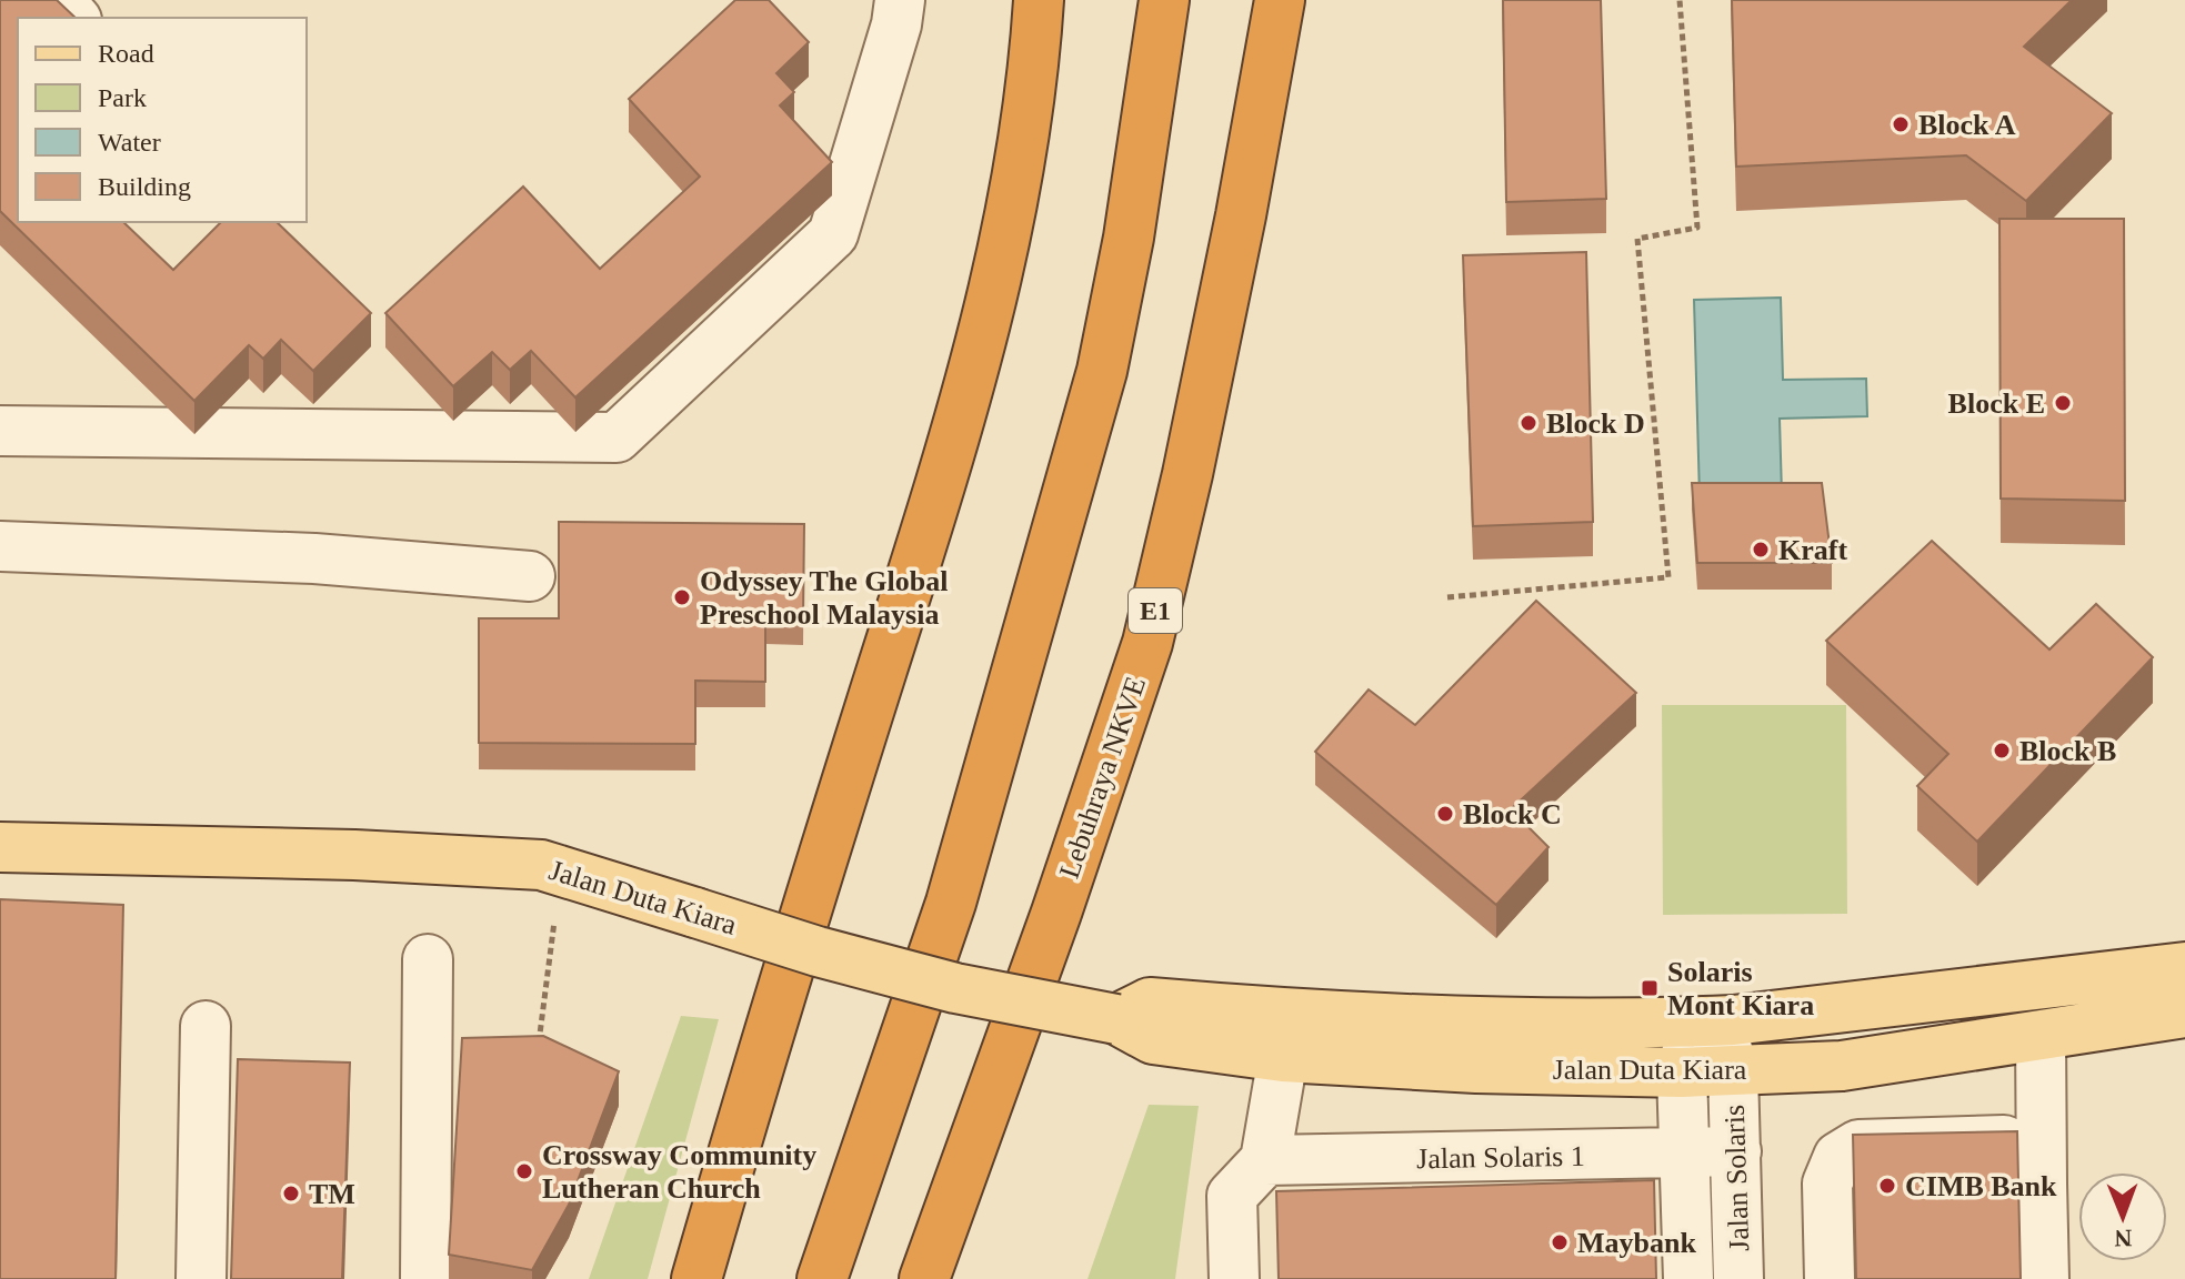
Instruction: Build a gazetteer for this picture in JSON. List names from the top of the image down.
{
  "streets": {
    "highway": ["E1", "Lebuhraya NKVE"],
    "main road": ["Jalan Duta Kiara"],
    "street": ["Jalan Solaris 1", "Jalan Solaris"]
  },
  "crossings": [
    ["Jalan Duta Kiara", "Jalan Solaris"],
    ["Jalan Solaris 1", "Jalan Solaris"]
  ],
  "places": {
    "other": [
      "Block A",
      "Block E",
      "Block D",
      "Kraft",
      "Odyssey The Global Preschool Malaysia",
      "Block B",
      "Block C",
      "Crossway Community Lutheran Church",
      "CIMB Bank",
      "TM",
      "Maybank"
    ],
    "transit": ["Solaris Mont Kiara"]
  },
  "legend": [
    "Road",
    "Park",
    "Water",
    "Building"
  ],
  "north": "bottom"
}
